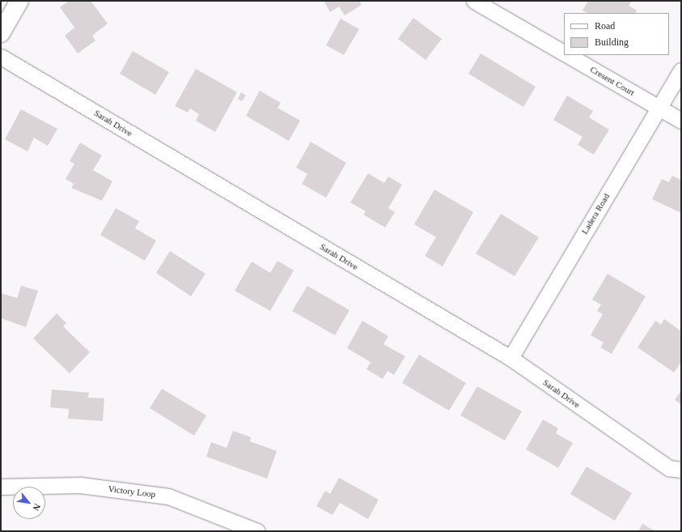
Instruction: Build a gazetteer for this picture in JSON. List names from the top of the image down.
{
  "streets": {
    "street": [
      "Cresent Court",
      "Sarah Drive",
      "Ladera Road",
      "Victory Loop"
    ]
  },
  "crossings": [
    ["Cresent Court", "Ladera Road"],
    ["Sarah Drive", "Ladera Road"]
  ],
  "legend": ["Road", "Building"],
  "north": "bottom right"
}
